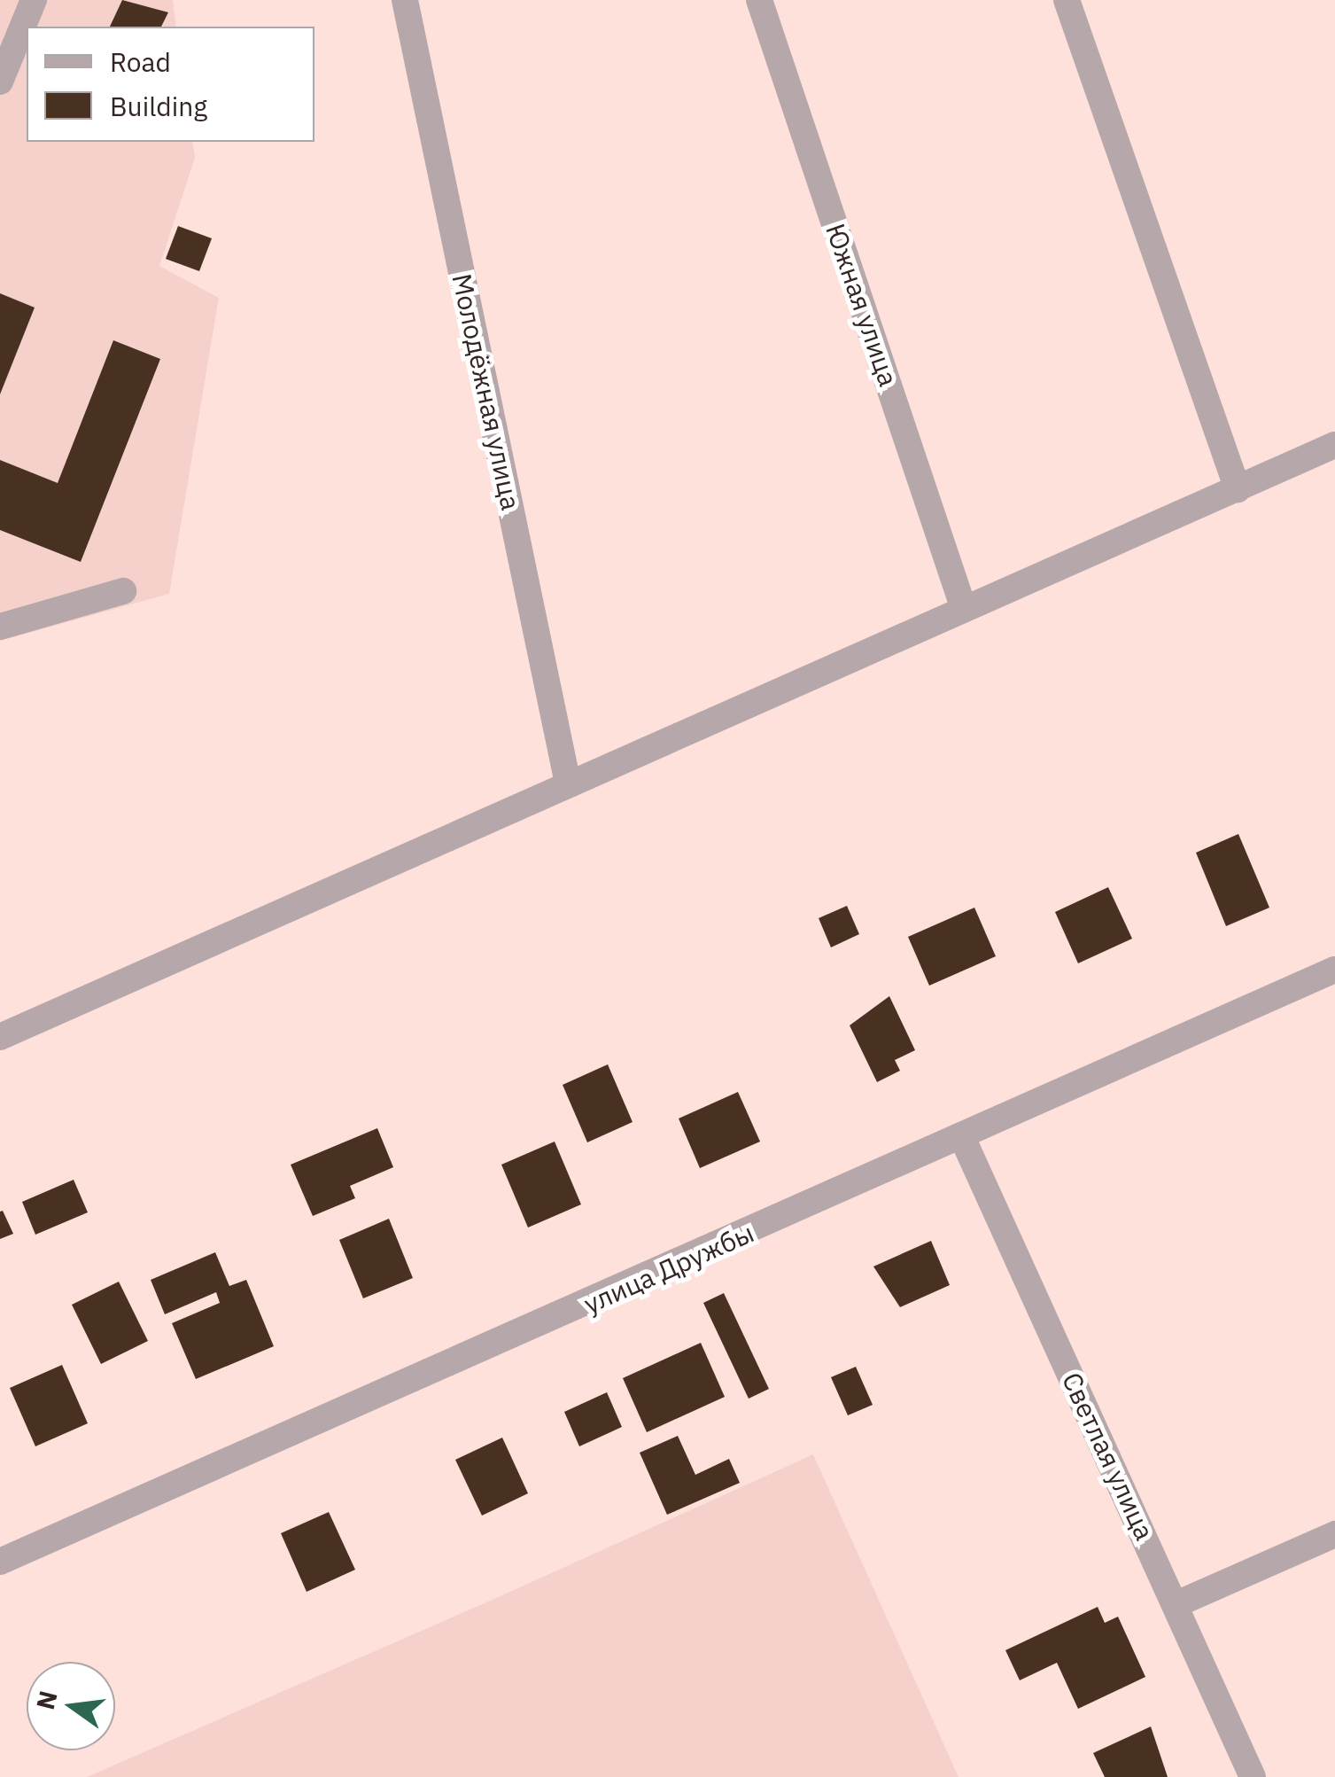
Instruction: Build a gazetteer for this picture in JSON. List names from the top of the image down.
{
  "streets": {
    "street": [
      "Южная улица",
      "Молодёжная улица",
      "улица Дружбы",
      "Светлая улица"
    ]
  },
  "crossings": [
    ["улица Дружбы", "Светлая улица"]
  ],
  "legend": ["Road", "Building"],
  "north": "left"
}
